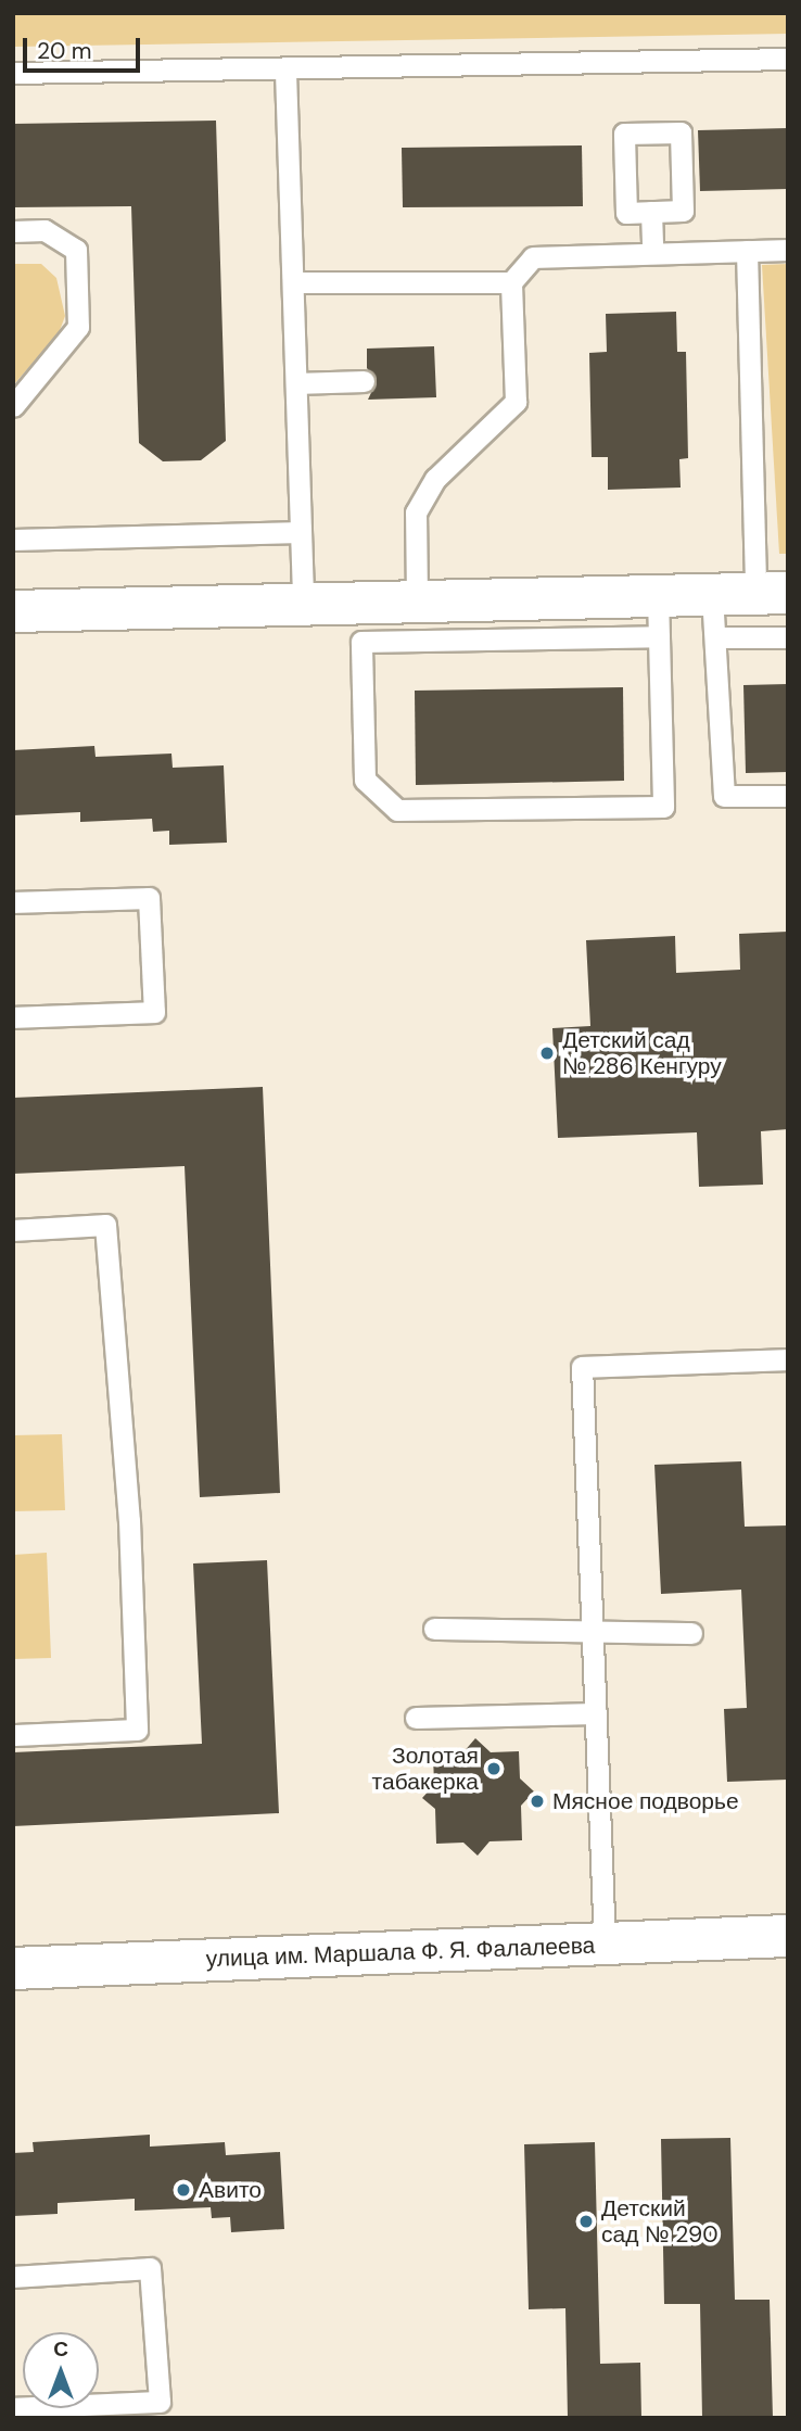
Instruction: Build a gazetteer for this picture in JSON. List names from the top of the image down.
{
  "streets": {
    "street": ["улица им. Маршала Ф. Я. Фалалеева"]
  },
  "places": [
    "Детский сад № 286 Кенгуру",
    "Золотая табакерка",
    "Мясное подворье",
    "Авито",
    "Детский сад № 290"
  ],
  "scale_bar": "20 m",
  "north": "top"
}
